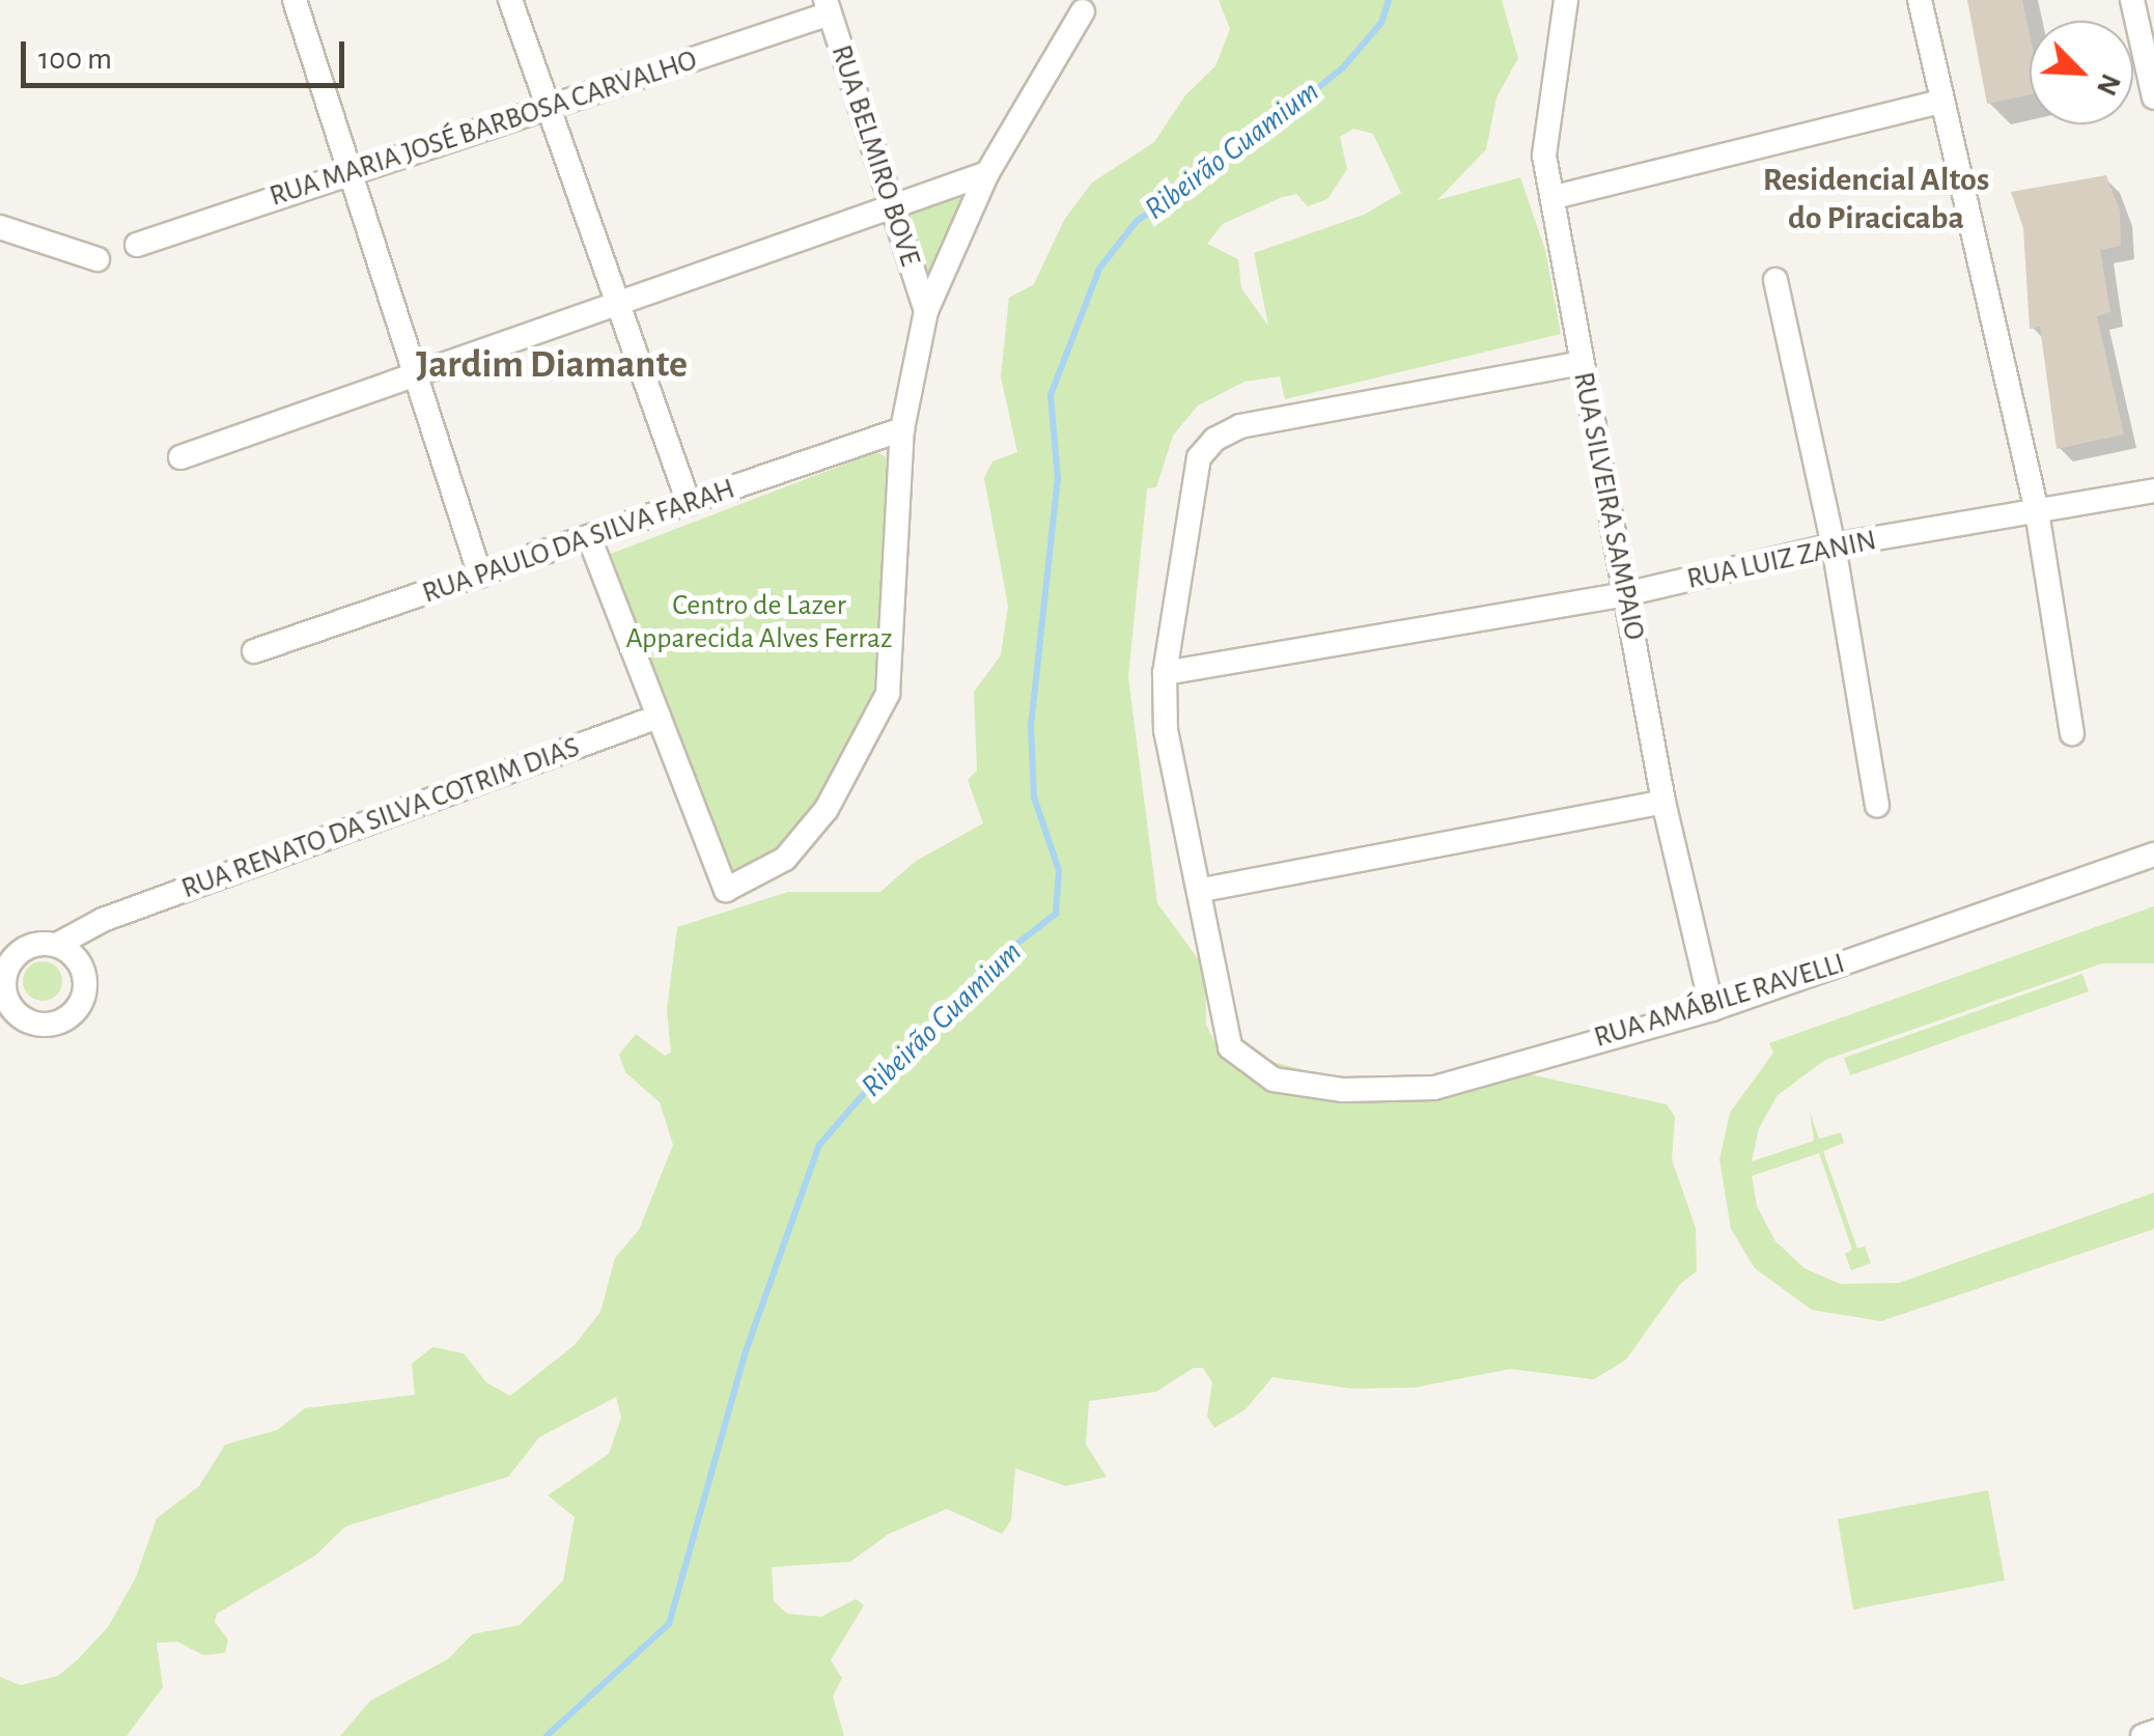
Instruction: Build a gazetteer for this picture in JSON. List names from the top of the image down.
{
  "streets": {
    "street": [
      "RUA MARIA JOSÉ BARBOSA CARVALHO",
      "RUA BELMIRO BOVE",
      "RUA SILVEIRA SAMPAIO",
      "RUA PAULO DA SILVA FARAH",
      "RUA LUIZ ZANIN",
      "RUA RENATO DA SILVA COTRIM DIAS",
      "RUA AMÁBILE RAVELLI"
    ]
  },
  "crossings": [
    ["RUA MARIA JOSÉ BARBOSA CARVALHO", "RUA BELMIRO BOVE"],
    ["RUA SILVEIRA SAMPAIO", "RUA LUIZ ZANIN"],
    ["RUA SILVEIRA SAMPAIO", "RUA AMÁBILE RAVELLI"]
  ],
  "districts": ["Residencial Altos do Piracicaba", "Jardim Diamante"],
  "water": ["Ribeirão Guamium"],
  "parks": ["Centro de Lazer Apparecida Alves Ferraz"],
  "scale_bar": "100 m",
  "north": "bottom right"
}
